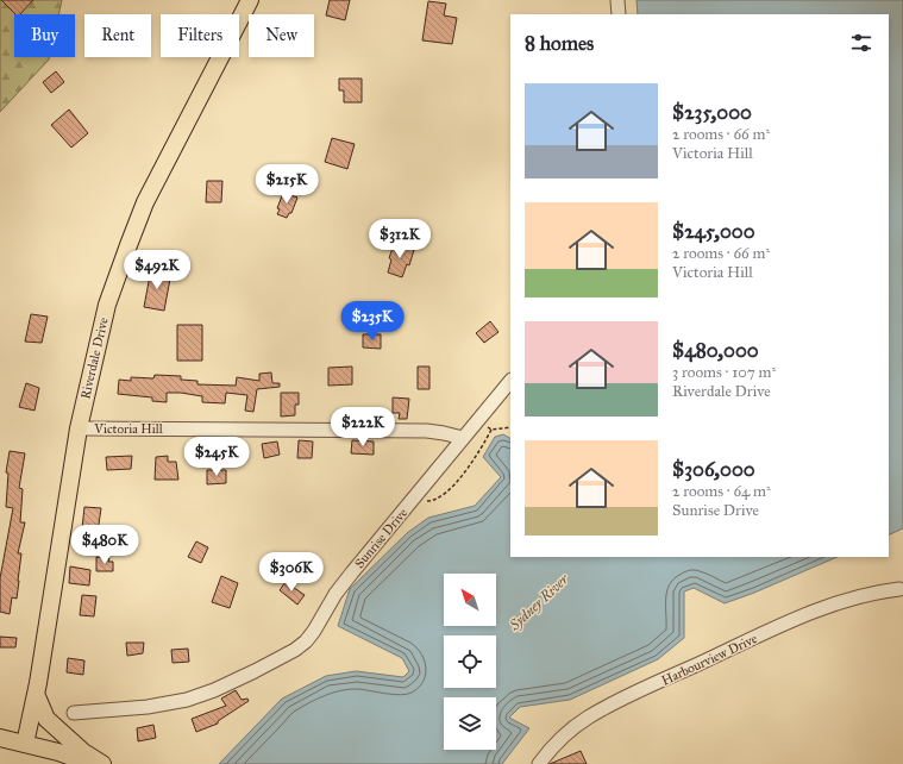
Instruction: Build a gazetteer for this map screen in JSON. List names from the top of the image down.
{
  "streets": {
    "main road": ["Riverdale Drive"],
    "street": ["Victoria Hill", "Sunrise Drive", "Harbourview Drive"]
  },
  "crossings": [
    ["Riverdale Drive", "Victoria Hill"],
    ["Victoria Hill", "Sunrise Drive"]
  ],
  "water": ["Sydney River"],
  "north": "top left",
  "page": {
    "chip": [
      "Buy",
      "Rent",
      "Filters",
      "New"
    ],
    "heading": "8 homes",
    "list": [
      {
        "name": "$235,000",
        "note": "2 rooms · 66 m² · Victoria Hill"
      },
      {
        "name": "$245,000",
        "note": "2 rooms · 66 m² · Victoria Hill"
      },
      {
        "name": "$480,000",
        "note": "3 rooms · 107 m² · Riverdale Drive"
      },
      {
        "name": "$306,000",
        "note": "2 rooms · 64 m² · Sunrise Drive"
      }
    ],
    "price": [
      "$215K",
      "$312K",
      "$492K",
      "$235K",
      "$222K",
      "$245K",
      "$480K",
      "$306K"
    ]
  }
}
